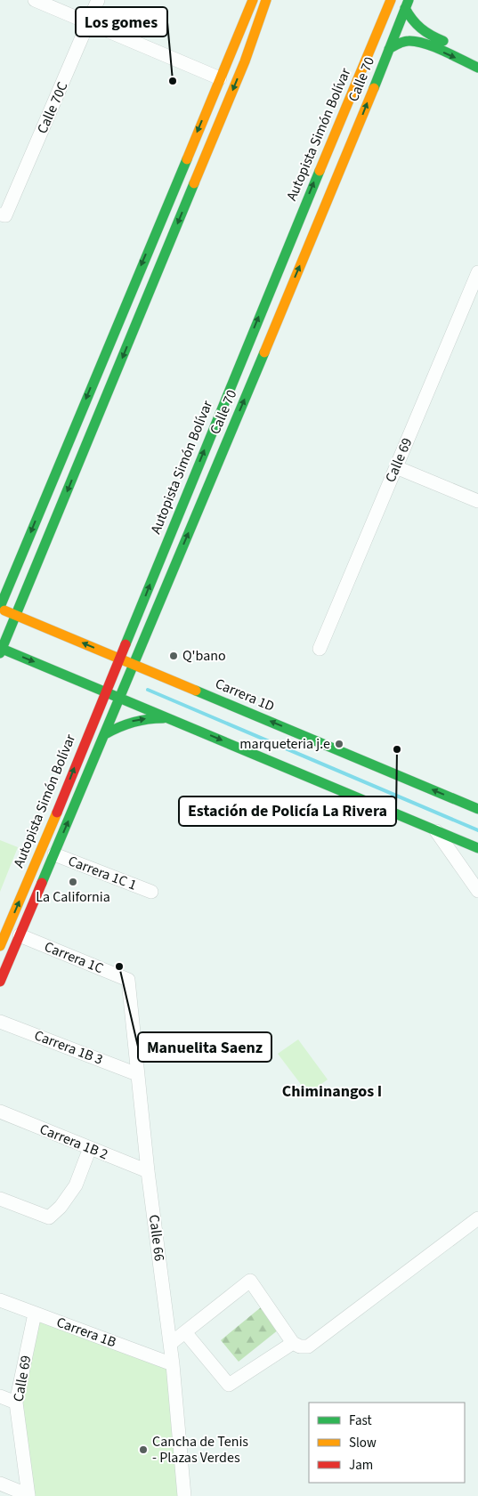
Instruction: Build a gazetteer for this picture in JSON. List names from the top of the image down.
{
  "streets": {
    "main road": ["Calle 70", "Autopista Simón Bolívar", "Carrera 1D"],
    "street": [
      "Calle 70C",
      "Calle 69",
      "Carrera 1C 1",
      "Carrera 1C",
      "Carrera 1B 3",
      "Carrera 1B 2",
      "Calle 66",
      "Carrera 1B"
    ]
  },
  "crossings": [
    ["Calle 70", "Autopista Simón Bolívar"],
    ["Calle 70", "Carrera 1D"],
    ["Calle 70", "Carrera 1C 1"],
    ["Calle 70", "Carrera 1C"],
    ["Autopista Simón Bolívar", "Carrera 1D"],
    ["Autopista Simón Bolívar", "Carrera 1C"],
    ["Calle 69", "Carrera 1B"],
    ["Carrera 1C", "Calle 66"],
    ["Carrera 1B 3", "Calle 66"],
    ["Carrera 1B 2", "Calle 66"],
    ["Calle 66", "Carrera 1B"]
  ],
  "one_way": ["Calle 70", "Autopista Simón Bolívar"],
  "districts": ["Chiminangos I"],
  "places": [
    "Los gomes",
    "Q'bano",
    "marqueteria j.e",
    "Estación de Policía La Rivera",
    "La California",
    "Manuelita Saenz",
    "Cancha de Tenis - Plazas Verdes"
  ],
  "legend": ["Fast", "Slow", "Jam"]
}
